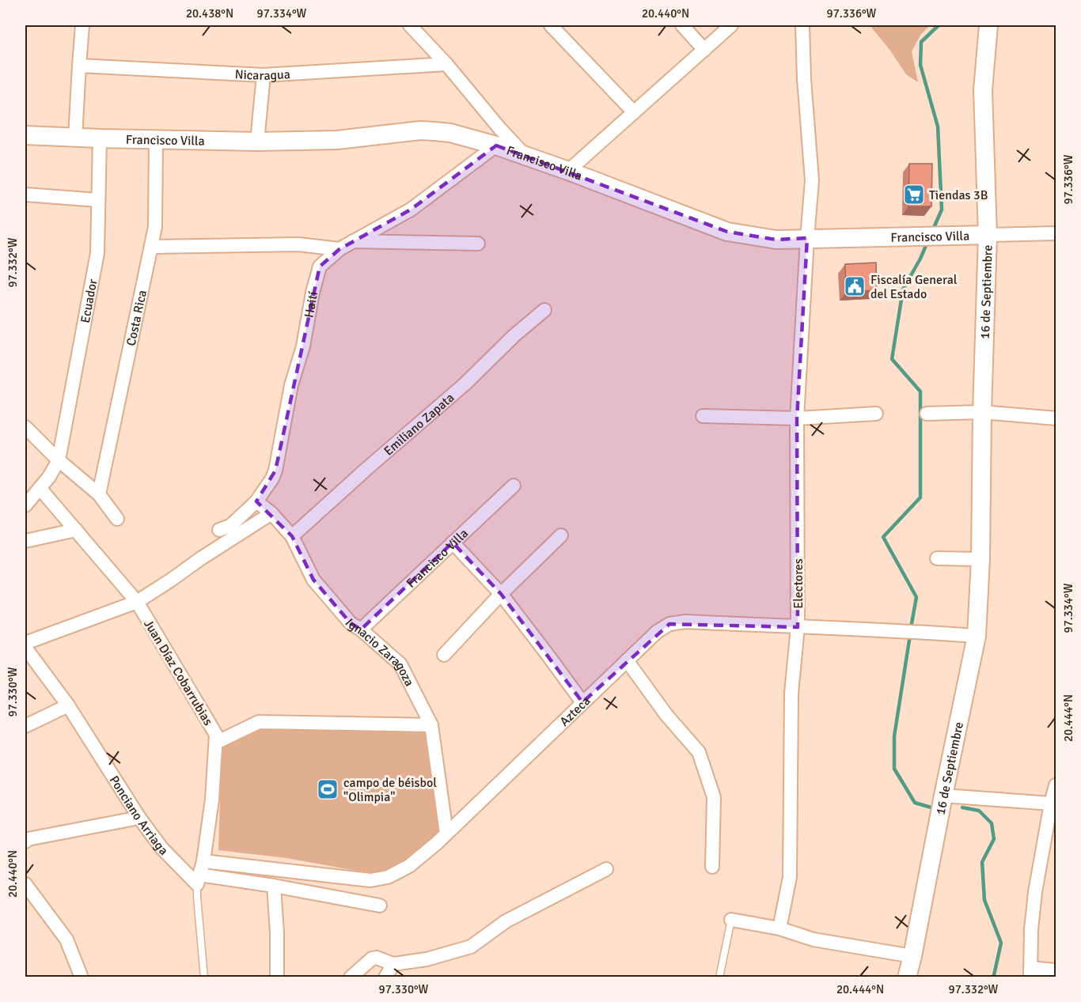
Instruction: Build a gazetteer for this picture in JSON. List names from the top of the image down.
{
  "streets": {
    "street": [
      "Nicaragua",
      "Francisco Villa",
      "16 de Septiembre",
      "Ecuador",
      "Haití",
      "Costa Rica",
      "Emiliano Zapata",
      "Electores",
      "Ignacio Zaragoza",
      "Juan Díaz Cobarrubias",
      "Azteca",
      "Ponciano Arriaga"
    ]
  },
  "crossings": [
    ["Francisco Villa", "16 de Septiembre"],
    ["Francisco Villa", "Ecuador"],
    ["Francisco Villa", "Haití"],
    ["Francisco Villa", "Costa Rica"],
    ["Francisco Villa", "Electores"],
    ["Francisco Villa", "Ignacio Zaragoza"],
    ["16 de Septiembre", "Azteca"],
    ["Haití", "Ignacio Zaragoza"],
    ["Emiliano Zapata", "Ignacio Zaragoza"],
    ["Electores", "Azteca"],
    ["Ignacio Zaragoza", "Azteca"],
    ["Juan Díaz Cobarrubias", "Azteca"],
    ["Juan Díaz Cobarrubias", "Ponciano Arriaga"]
  ],
  "places": {
    "supermarket": ["Tiendas 3B"],
    "public building": ["Fiscalía General del Estado"],
    "sports": ["campo de béisbol \"Olimpia\""]
  },
  "coordinates": [
    "20.438°N",
    "97.334°W",
    "20.440°N",
    "97.336°W",
    "97.332°W",
    "97.330°W",
    "20.444°N"
  ]
}
